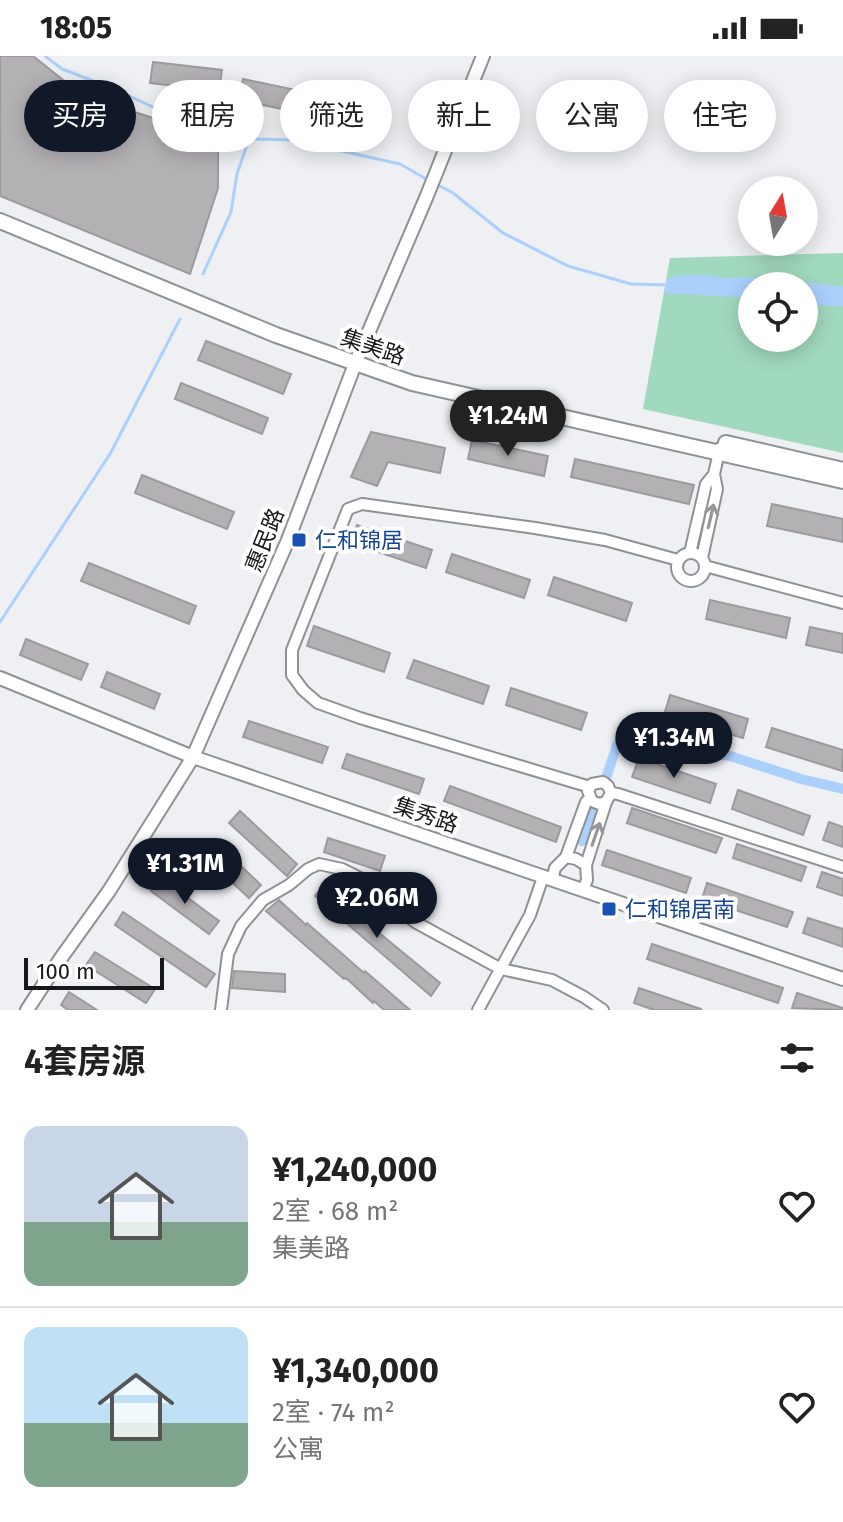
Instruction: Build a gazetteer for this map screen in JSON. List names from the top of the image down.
{
  "streets": {
    "main road": ["集美路"],
    "street": ["惠民路", "集秀路"]
  },
  "crossings": [
    ["集美路", "惠民路"],
    ["惠民路", "集秀路"]
  ],
  "places": {
    "transit": ["仁和锦居", "仁和锦居南"]
  },
  "scale_bar": "100 m",
  "north": "top",
  "page": {
    "status": "18:05",
    "chip": [
      "买房",
      "租房",
      "筛选",
      "新上",
      "公寓",
      "住宅"
    ],
    "price": [
      "¥1.24M",
      "¥1.34M",
      "¥1.31M",
      "¥2.06M"
    ],
    "scale": "100 m",
    "heading": "4套房源",
    "list": [
      {
        "name": "¥1,240,000",
        "note": "2室 · 68 m² · 集美路"
      },
      {
        "name": "¥1,340,000",
        "note": "2室 · 74 m² · 公寓"
      }
    ]
  }
}
